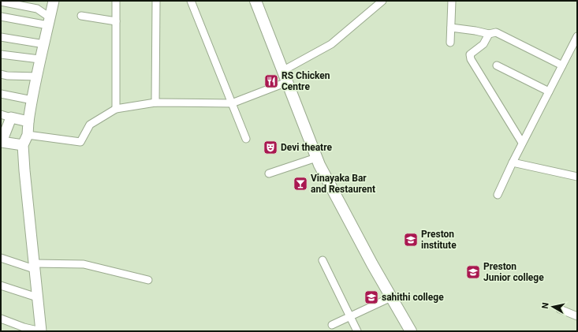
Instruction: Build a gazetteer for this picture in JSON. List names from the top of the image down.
{
  "places": {
    "restaurant": ["RS Chicken Centre"],
    "theatre": ["Devi theatre"],
    "bar": ["Vinayaka Bar and Restaurent"],
    "school or university": ["Preston institute", "Preston Junior college", "sahithi college"]
  },
  "north": "left"
}
